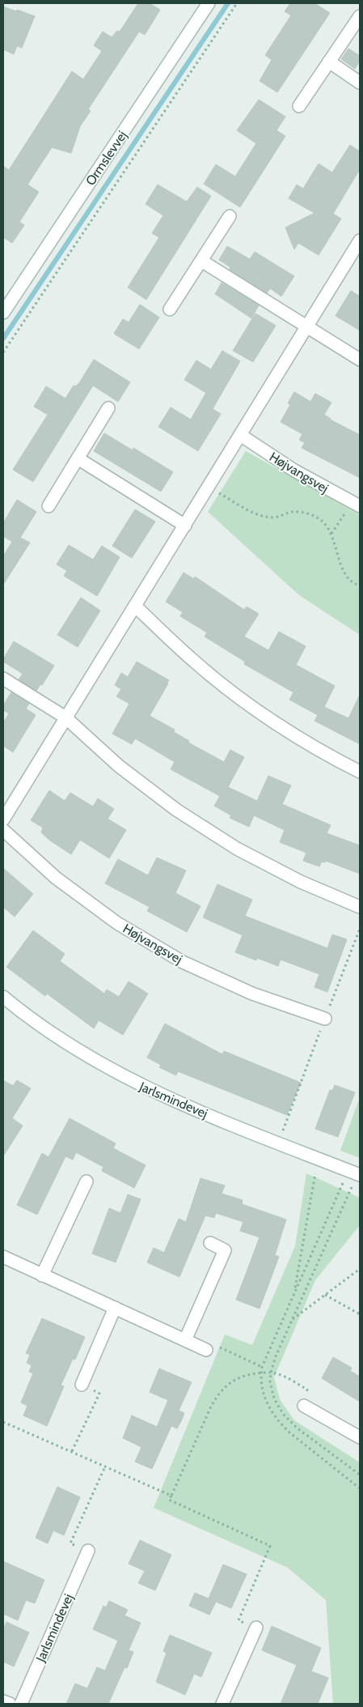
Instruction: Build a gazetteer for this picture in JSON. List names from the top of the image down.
{
  "streets": {
    "street": ["Ormslevvej", "Højvangsvej", "Jarlsmindevej"]
  }
}
